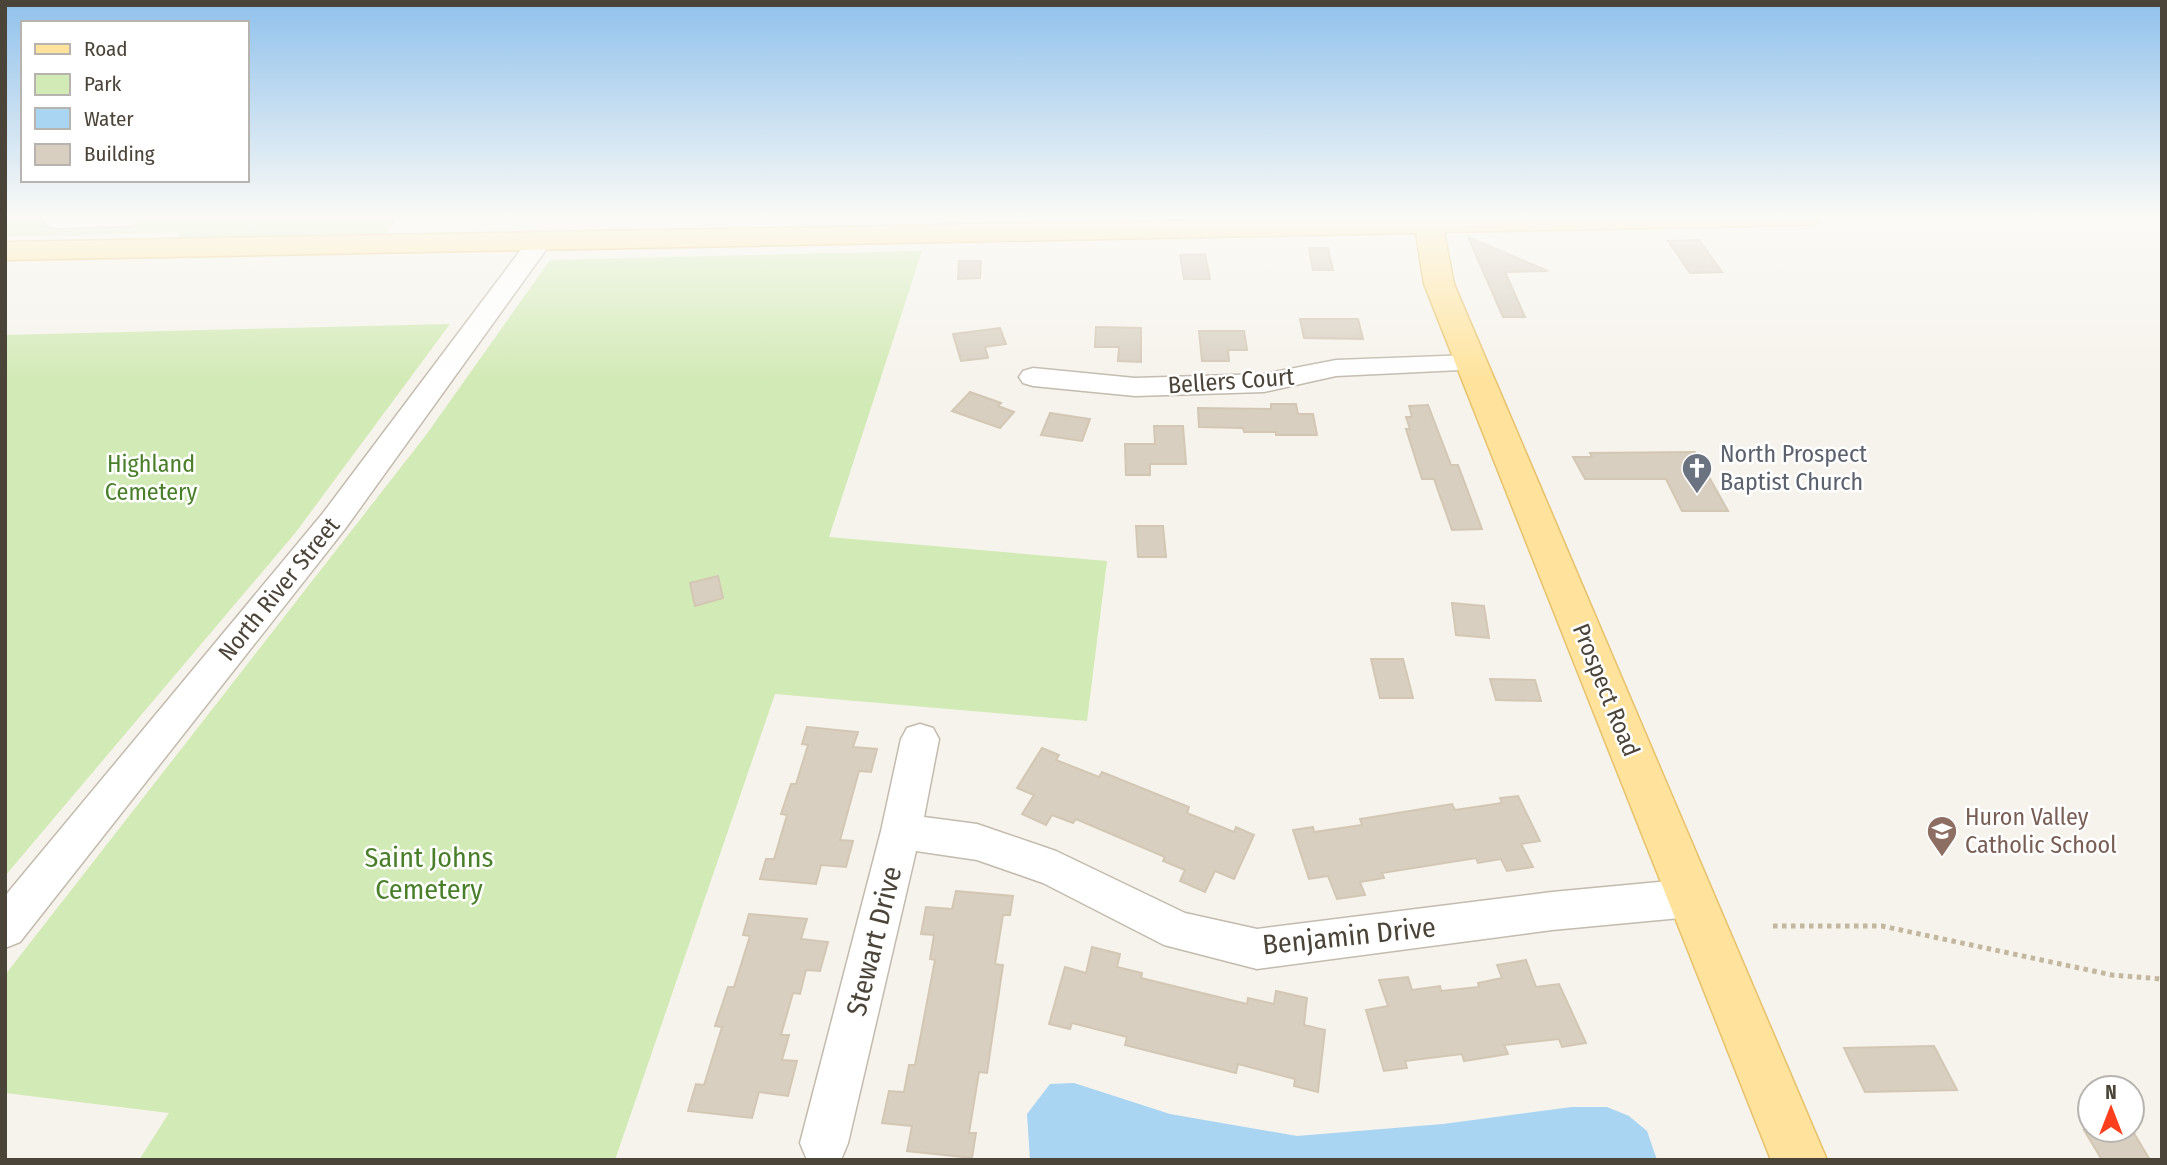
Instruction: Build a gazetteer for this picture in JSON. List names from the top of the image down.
{
  "streets": {
    "main road": ["Prospect Road"],
    "street": [
      "Bellers Court",
      "North River Street",
      "Benjamin Drive",
      "Stewart Drive"
    ]
  },
  "crossings": [
    ["Bellers Court", "Prospect Road"],
    ["Prospect Road", "Benjamin Drive"],
    ["Benjamin Drive", "Stewart Drive"]
  ],
  "parks": ["Highland Cemetery", "Saint Johns Cemetery"],
  "places": {
    "church": ["North Prospect Baptist Church"],
    "school or university": ["Huron Valley Catholic School"]
  },
  "legend": [
    "Road",
    "Park",
    "Water",
    "Building"
  ],
  "north": "top"
}
